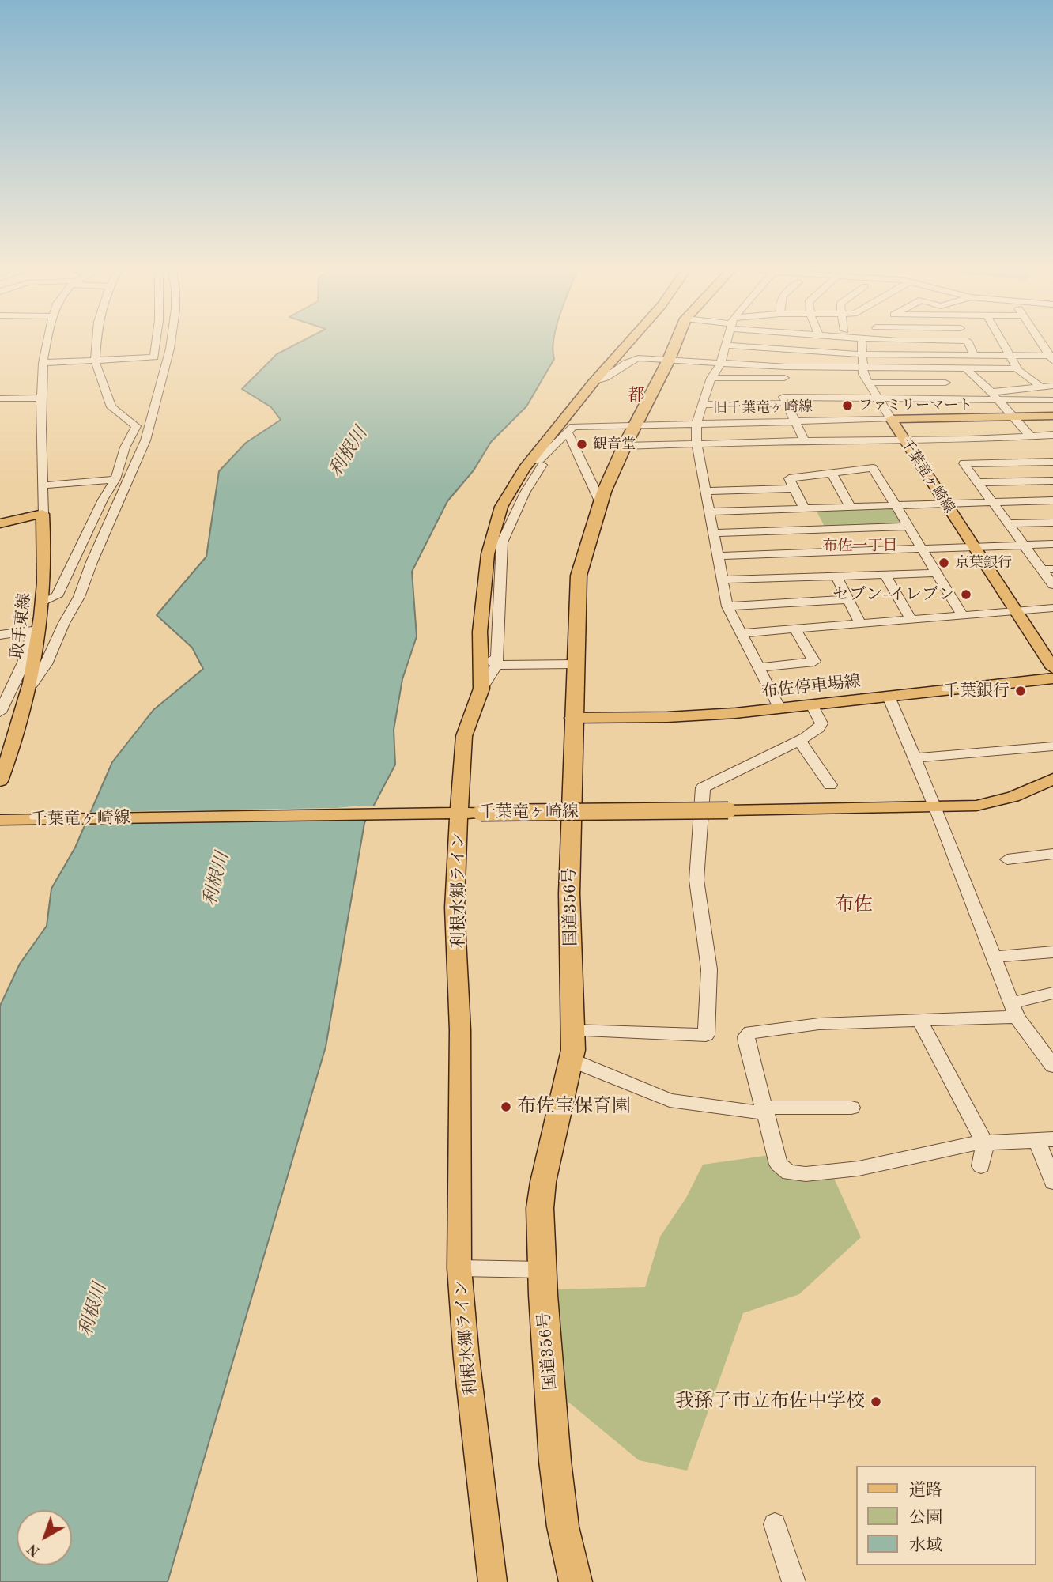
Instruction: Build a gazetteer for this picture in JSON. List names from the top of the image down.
{
  "streets": {
    "highway": ["国道356号"],
    "main road": [
      "千葉竜ヶ崎線",
      "取手東線",
      "布佐停車場線",
      "利根水郷ライン"
    ],
    "street": ["旧千葉竜ヶ崎線"]
  },
  "crossings": [
    ["旧千葉竜ヶ崎線", "千葉竜ヶ崎線"],
    ["旧千葉竜ヶ崎線", "国道356号"],
    ["千葉竜ヶ崎線", "利根水郷ライン"],
    ["布佐停車場線", "国道356号"]
  ],
  "districts": ["都", "布佐一丁目", "布佐"],
  "water": ["利根川"],
  "places": [
    "ファミリーマート",
    "観音堂",
    "京葉銀行",
    "セブン-イレブン",
    "千葉銀行",
    "布佐宝保育園",
    "我孫子市立布佐中学校"
  ],
  "legend": ["道路", "公園", "水域"],
  "north": "bottom left"
}
